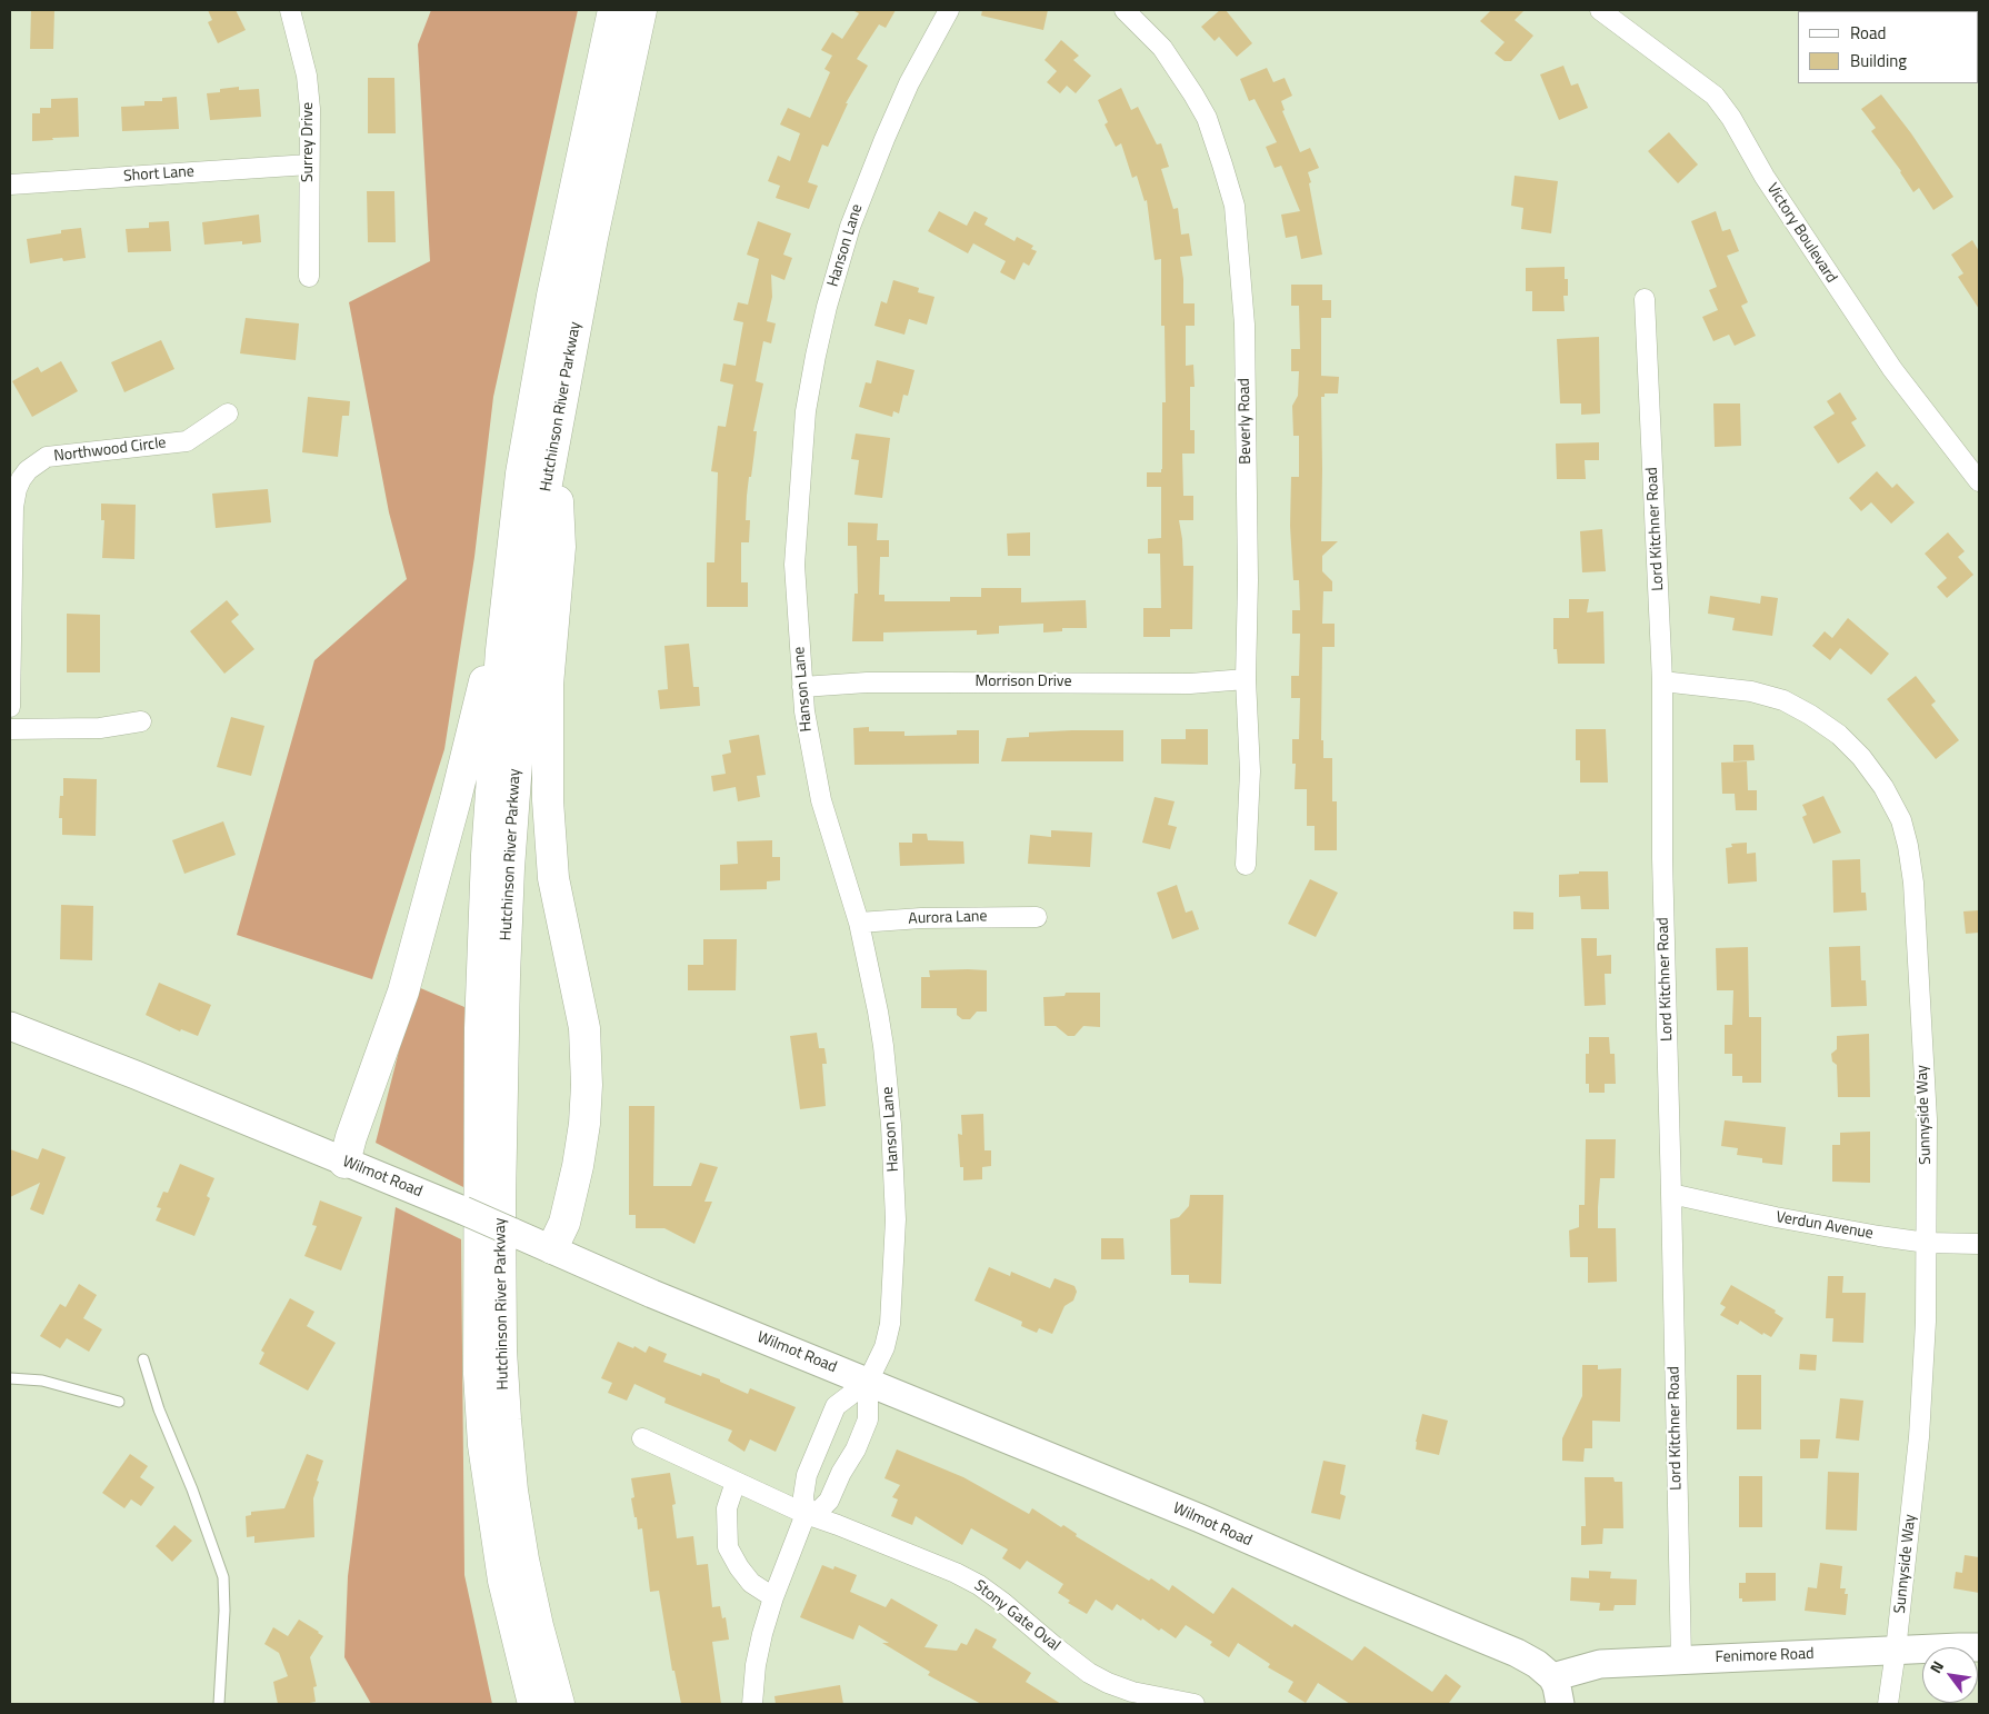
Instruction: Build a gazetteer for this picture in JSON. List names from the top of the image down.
{
  "streets": {
    "highway": ["Hutchinson River Parkway"],
    "street": [
      "Surrey Drive",
      "Short Lane",
      "Victory Boulevard",
      "Hanson Lane",
      "Beverly Road",
      "Northwood Circle",
      "Lord Kitchner Road",
      "Morrison Drive",
      "Aurora Lane",
      "Sunnyside Way",
      "Wilmot Road",
      "Verdun Avenue",
      "Stony Gate Oval",
      "Fenimore Road"
    ]
  },
  "crossings": [
    ["Surrey Drive", "Short Lane"],
    ["Hanson Lane", "Morrison Drive"],
    ["Hanson Lane", "Aurora Lane"],
    ["Hanson Lane", "Wilmot Road"],
    ["Beverly Road", "Morrison Drive"],
    ["Lord Kitchner Road", "Sunnyside Way"],
    ["Lord Kitchner Road", "Verdun Avenue"],
    ["Lord Kitchner Road", "Fenimore Road"],
    ["Sunnyside Way", "Verdun Avenue"],
    ["Sunnyside Way", "Fenimore Road"],
    ["Wilmot Road", "Fenimore Road"]
  ],
  "legend": ["Road", "Building"],
  "north": "top left"
}
